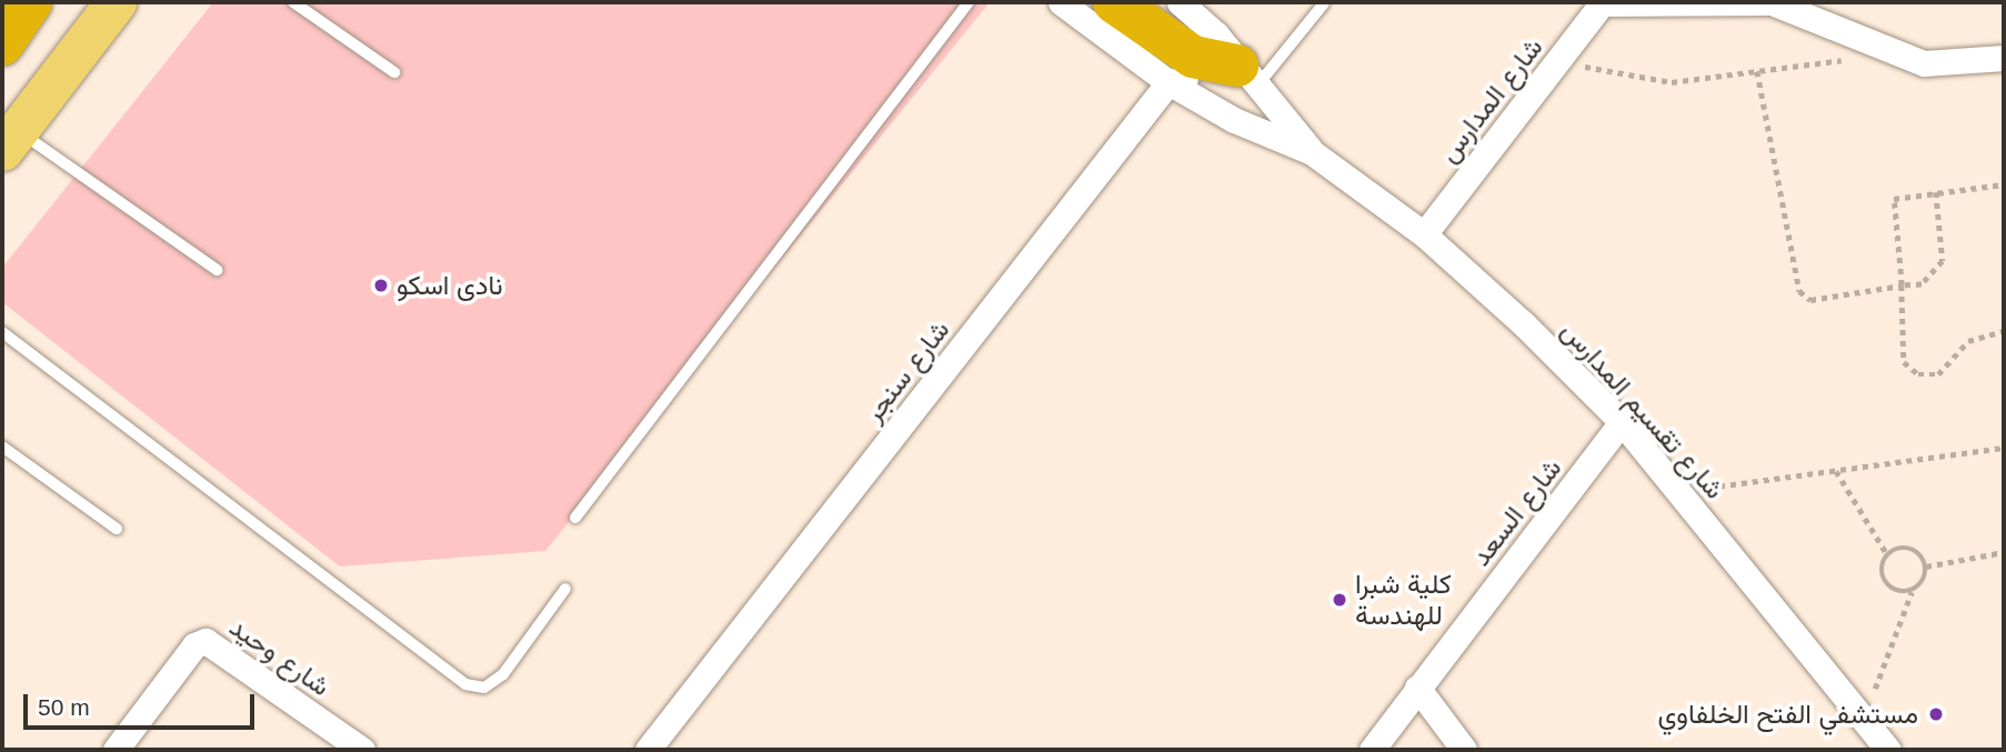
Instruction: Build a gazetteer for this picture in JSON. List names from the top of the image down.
{
  "streets": {
    "street": [
      "شارع المدارس",
      "شارع سنجر",
      "شارع تقسيم المدارس",
      "شارع السعد",
      "شارع وحيد"
    ]
  },
  "crossings": [
    ["شارع المدارس", "شارع تقسيم المدارس"],
    ["شارع سنجر", "شارع تقسيم المدارس"],
    ["شارع تقسيم المدارس", "شارع السعد"]
  ],
  "places": ["نادى اسكو", "كلية شبرا للهندسة", "مستشفي الفتح الخلفاوي"],
  "scale_bar": "50 m"
}
